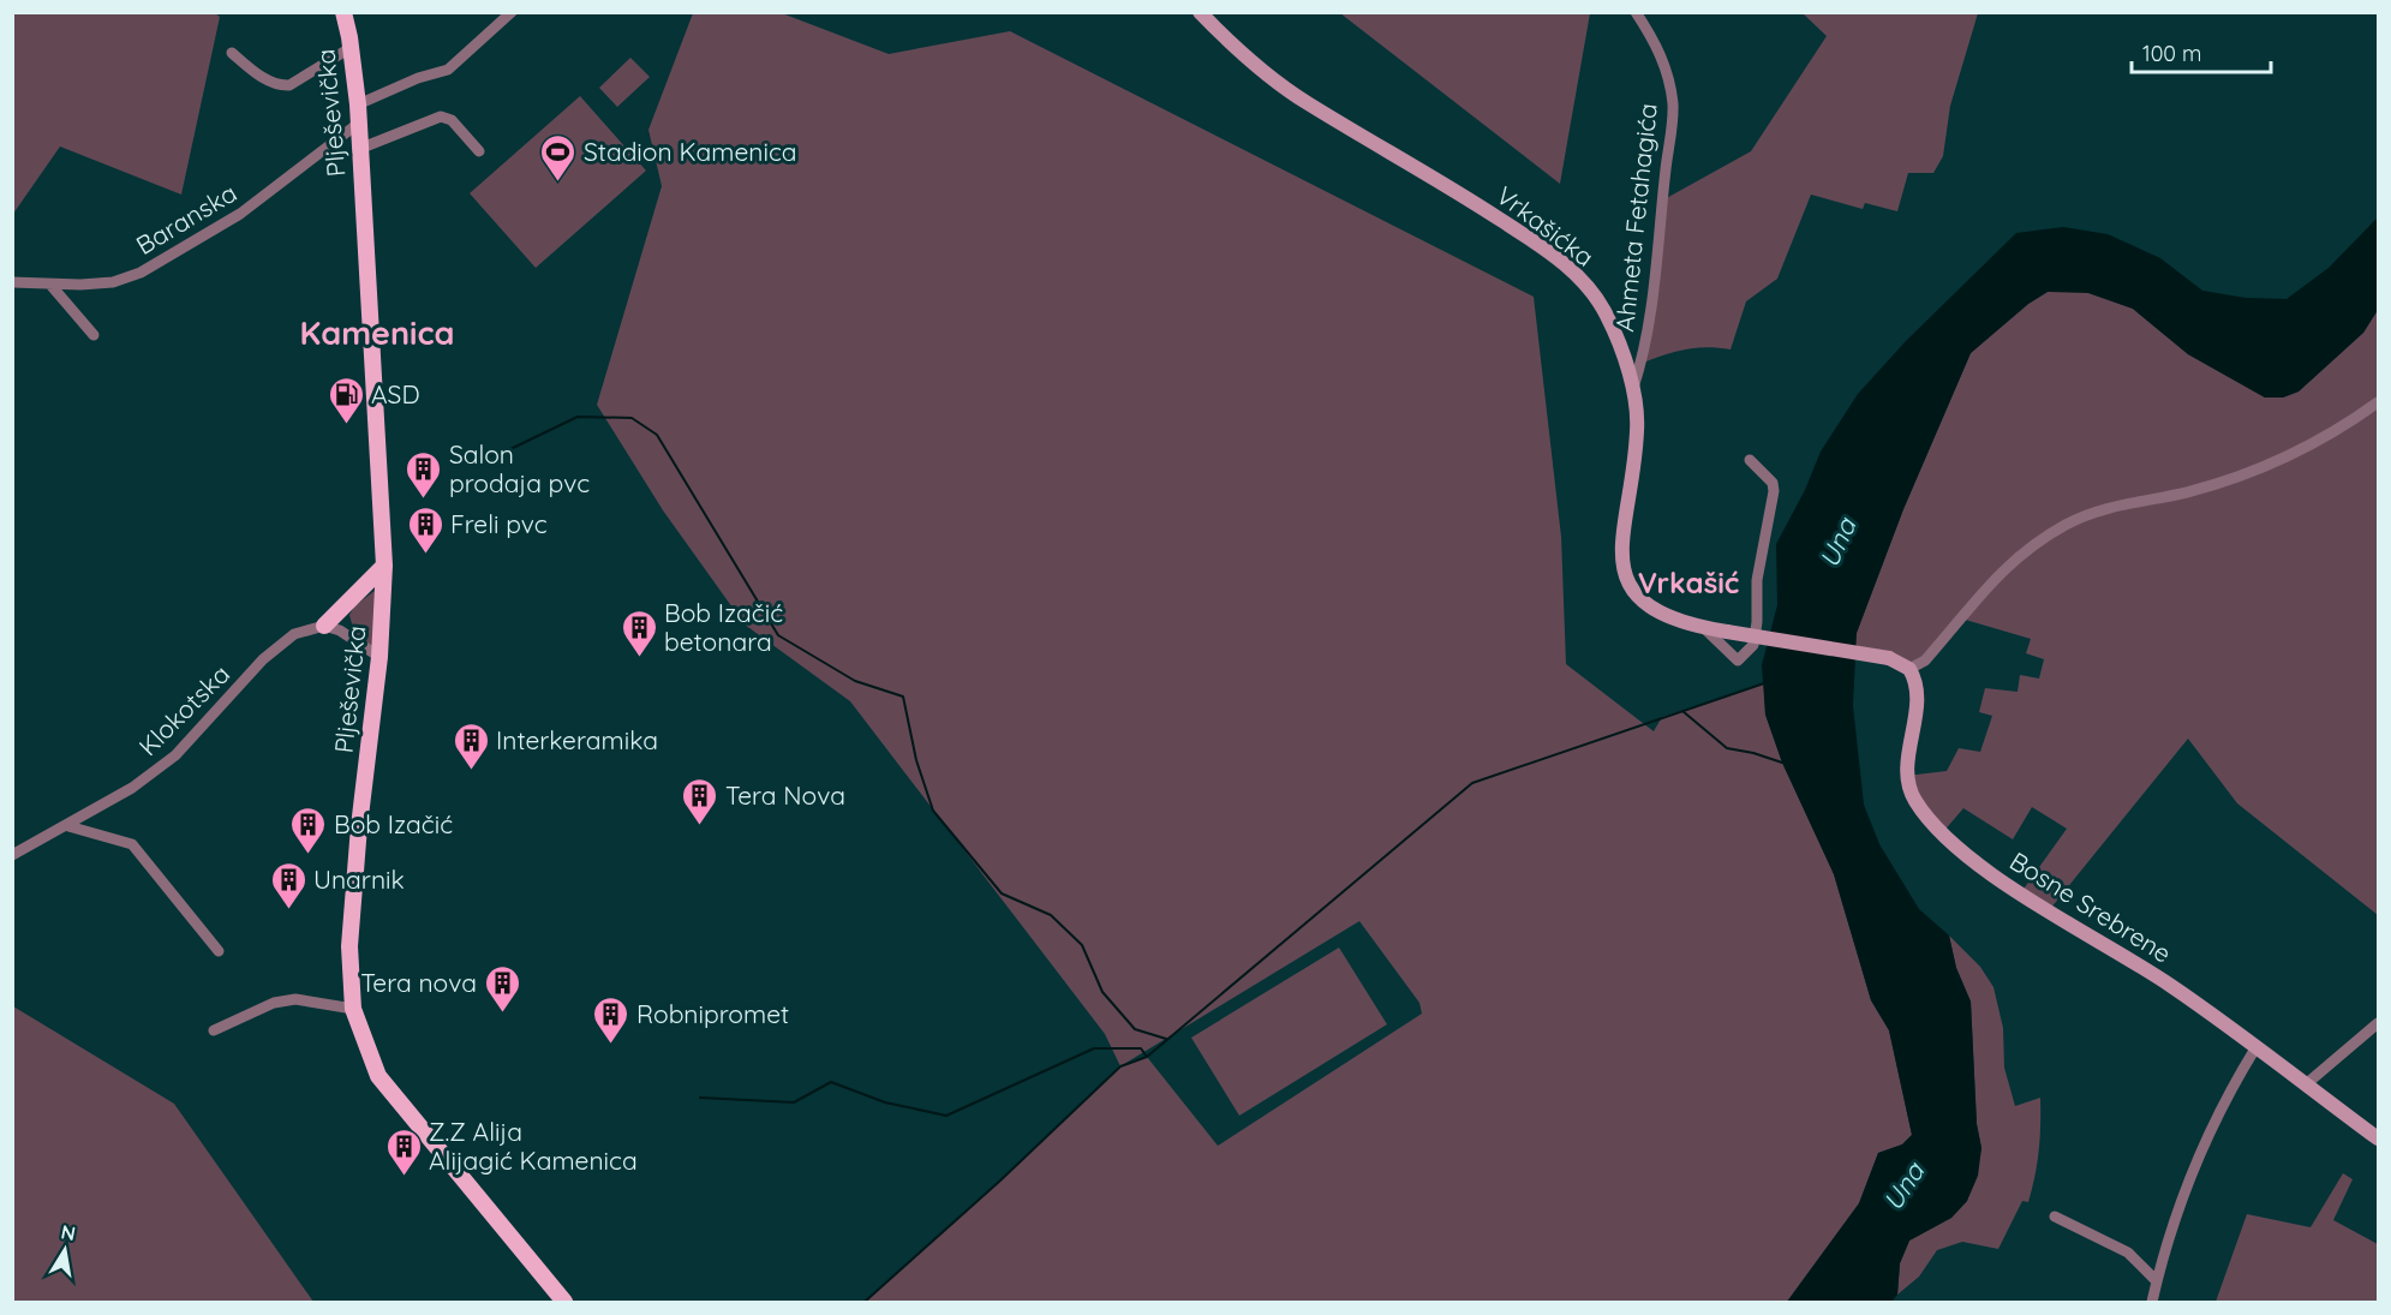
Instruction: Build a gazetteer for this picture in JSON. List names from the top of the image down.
{
  "streets": {
    "main road": ["Plješevička"],
    "street": [
      "Ahmeta Fetahagića",
      "Baranska",
      "Vrkašićka",
      "Klokotska",
      "Bosne Srebrene"
    ]
  },
  "crossings": [
    ["Plješevička", "Baranska"],
    ["Ahmeta Fetahagića", "Vrkašićka"],
    ["Vrkašićka", "Bosne Srebrene"]
  ],
  "districts": ["Kamenica", "Vrkašić"],
  "water": ["Una"],
  "places": {
    "sports": ["Stadion Kamenica"],
    "fuel station": ["ASD"],
    "building": [
      "Salon prodaja pvc",
      "Freli pvc",
      "Bob Izačić betonara",
      "Interkeramika",
      "Tera Nova",
      "Bob Izačić",
      "Unarnik",
      "Tera nova",
      "Robnipromet",
      "Z.Z Alija Alijagić Kamenica"
    ]
  },
  "scale_bar": "100 m",
  "north": "top"
}
